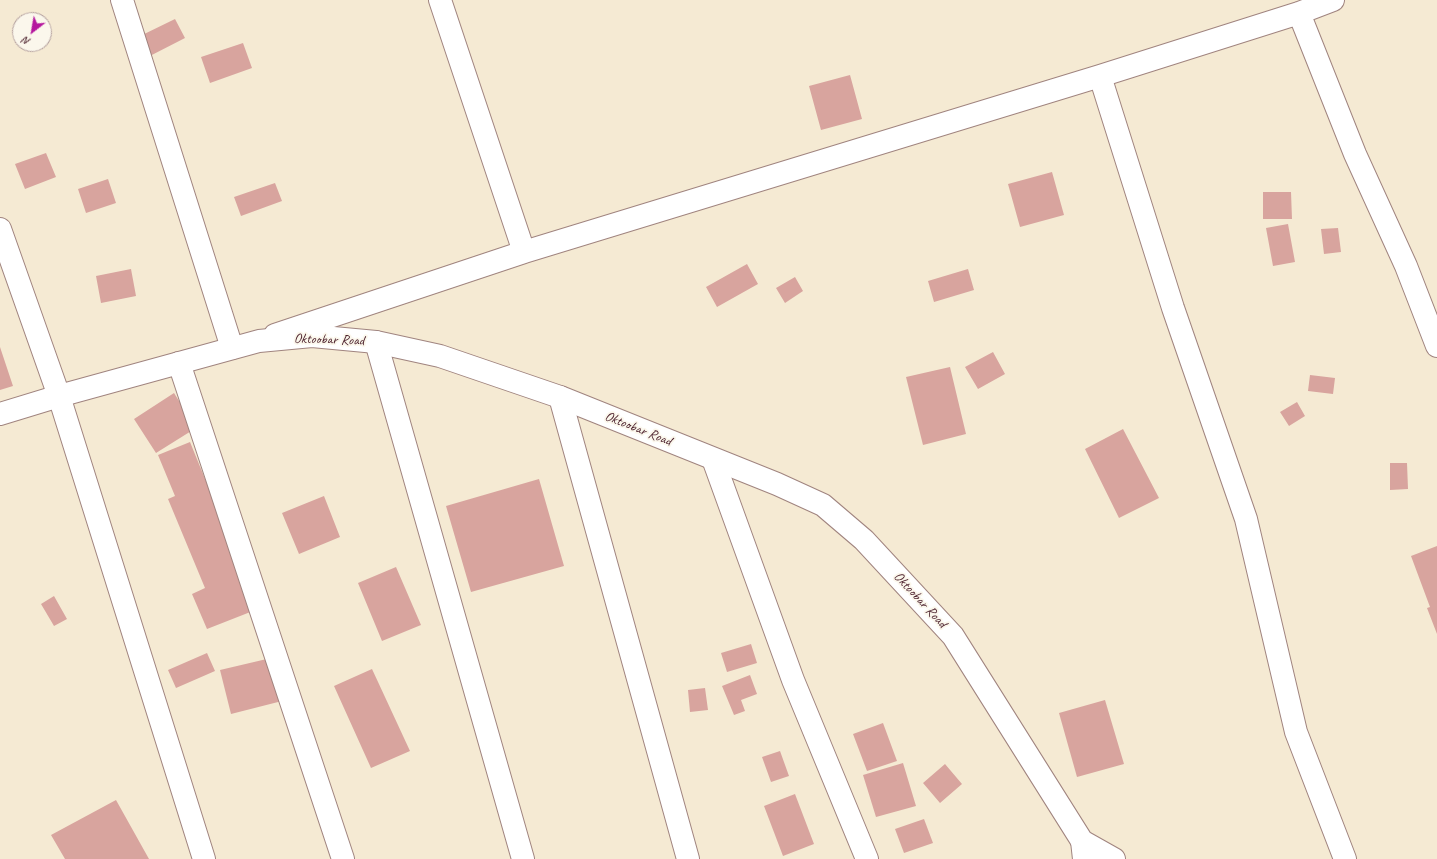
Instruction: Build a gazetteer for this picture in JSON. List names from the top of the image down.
{
  "streets": {
    "street": ["Oktoobar Road"]
  },
  "north": "bottom left"
}
